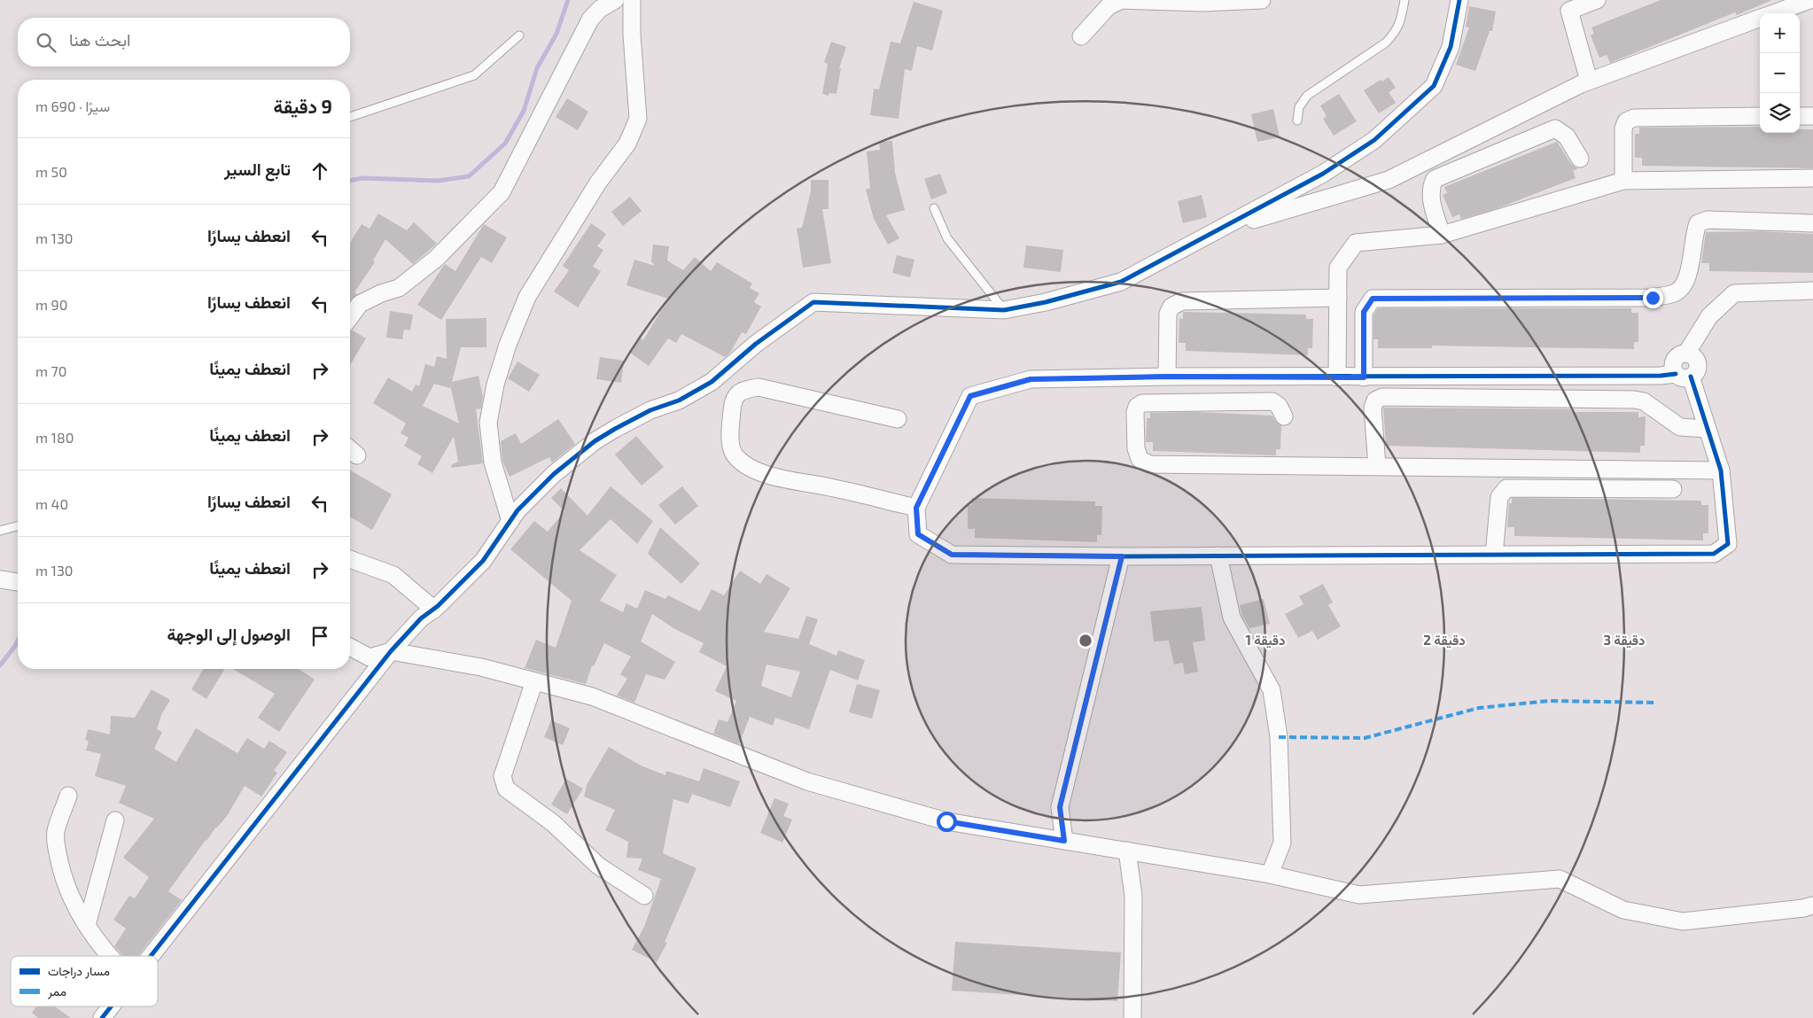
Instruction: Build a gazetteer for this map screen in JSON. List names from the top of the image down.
{
  "legend": ["مسار دراجات", "ممر"],
  "page": {
    "map_buttons": ["+", "−"],
    "search": "ابحث هنا",
    "heading": ["9 دقيقة", "سيرًا · 690 m"],
    "list": [
      ["تابع السير", "50 m"],
      ["انعطف يسارًا", "130 m"],
      ["انعطف يسارًا", "90 m"],
      ["انعطف يمينًا", "70 m"],
      ["انعطف يمينًا", "180 m"],
      ["انعطف يسارًا", "40 m"],
      ["انعطف يمينًا", "130 m"],
      "الوصول إلى الوجهة"
    ]
  },
  "rings": ["1 دقيقة", "2 دقيقة", "3 دقيقة"]
}
